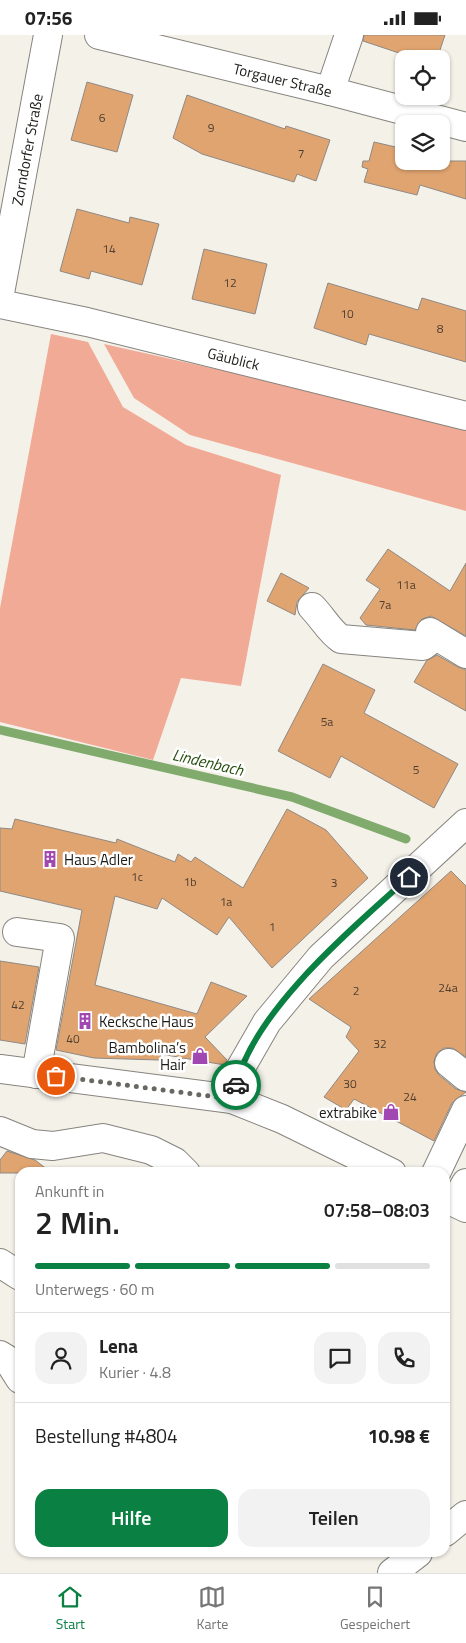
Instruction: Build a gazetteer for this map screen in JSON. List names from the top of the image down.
{
  "streets": {
    "street": ["Torgauer Straße", "Zorndorfer Straße", "Gäublick"]
  },
  "water": ["Lindenbach"],
  "places": {
    "building": ["Haus Adler", "Kecksche Haus"],
    "shop": ["Bambolina’s Hair", "extrabike"]
  },
  "house_numbers": [
    "6",
    "9",
    "7",
    "14",
    "12",
    "10",
    "8",
    "11a",
    "7a",
    "5a",
    "5",
    "1c",
    "1b",
    "3",
    "1a",
    "1",
    "24a",
    "2",
    "42",
    "40",
    "32",
    "30",
    "24"
  ],
  "page": {
    "status": "07:56",
    "heading": ["2 Min.", "Ankunft in", "07:58–08:03"],
    "panel": [
      "Lena",
      "Kurier · 4.8",
      "Bestellung #4804",
      "10.98 €"
    ],
    "bar": "Unterwegs · 60 m",
    "buttons": ["Hilfe", "Teilen"],
    "tabs": ["Start", "Karte", "Gespeichert"]
  }
}
